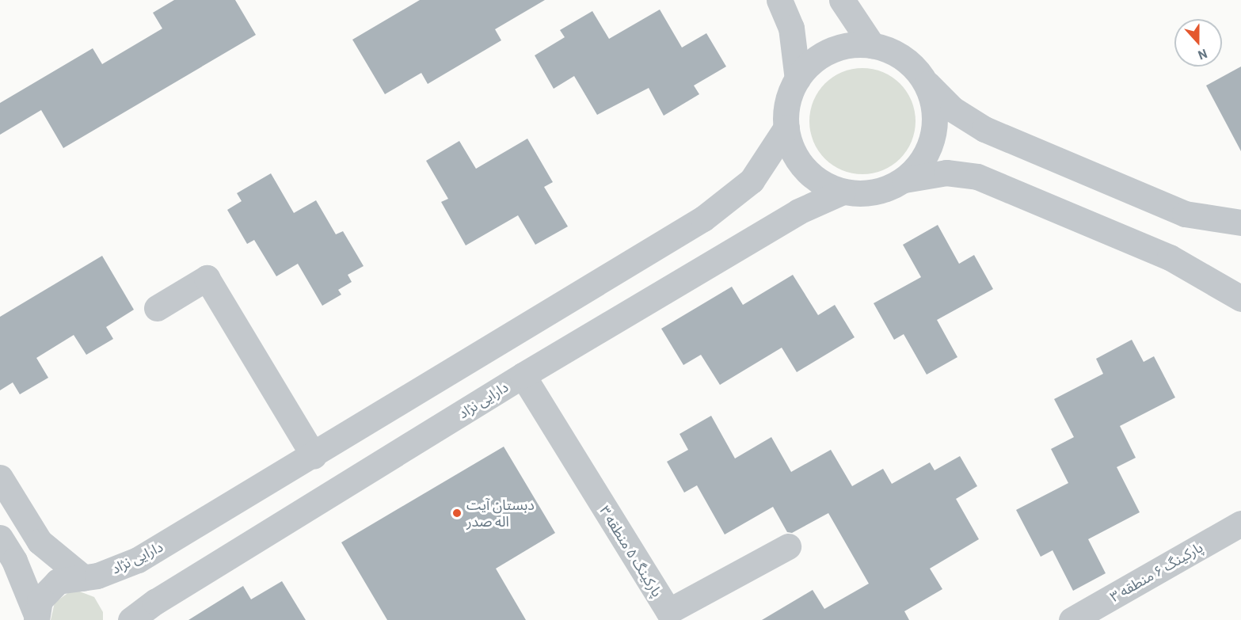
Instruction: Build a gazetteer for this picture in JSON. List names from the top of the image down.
{
  "streets": {
    "street": ["دارایی نژاد", "پارکینگ ۵ منطقه ۳", "پارکینگ ۶ منطقه ۳"]
  },
  "crossings": [
    ["دارایی نژاد", "پارکینگ ۵ منطقه ۳"]
  ],
  "places": ["دبستان آیت اله صدر"],
  "north": "bottom"
}
